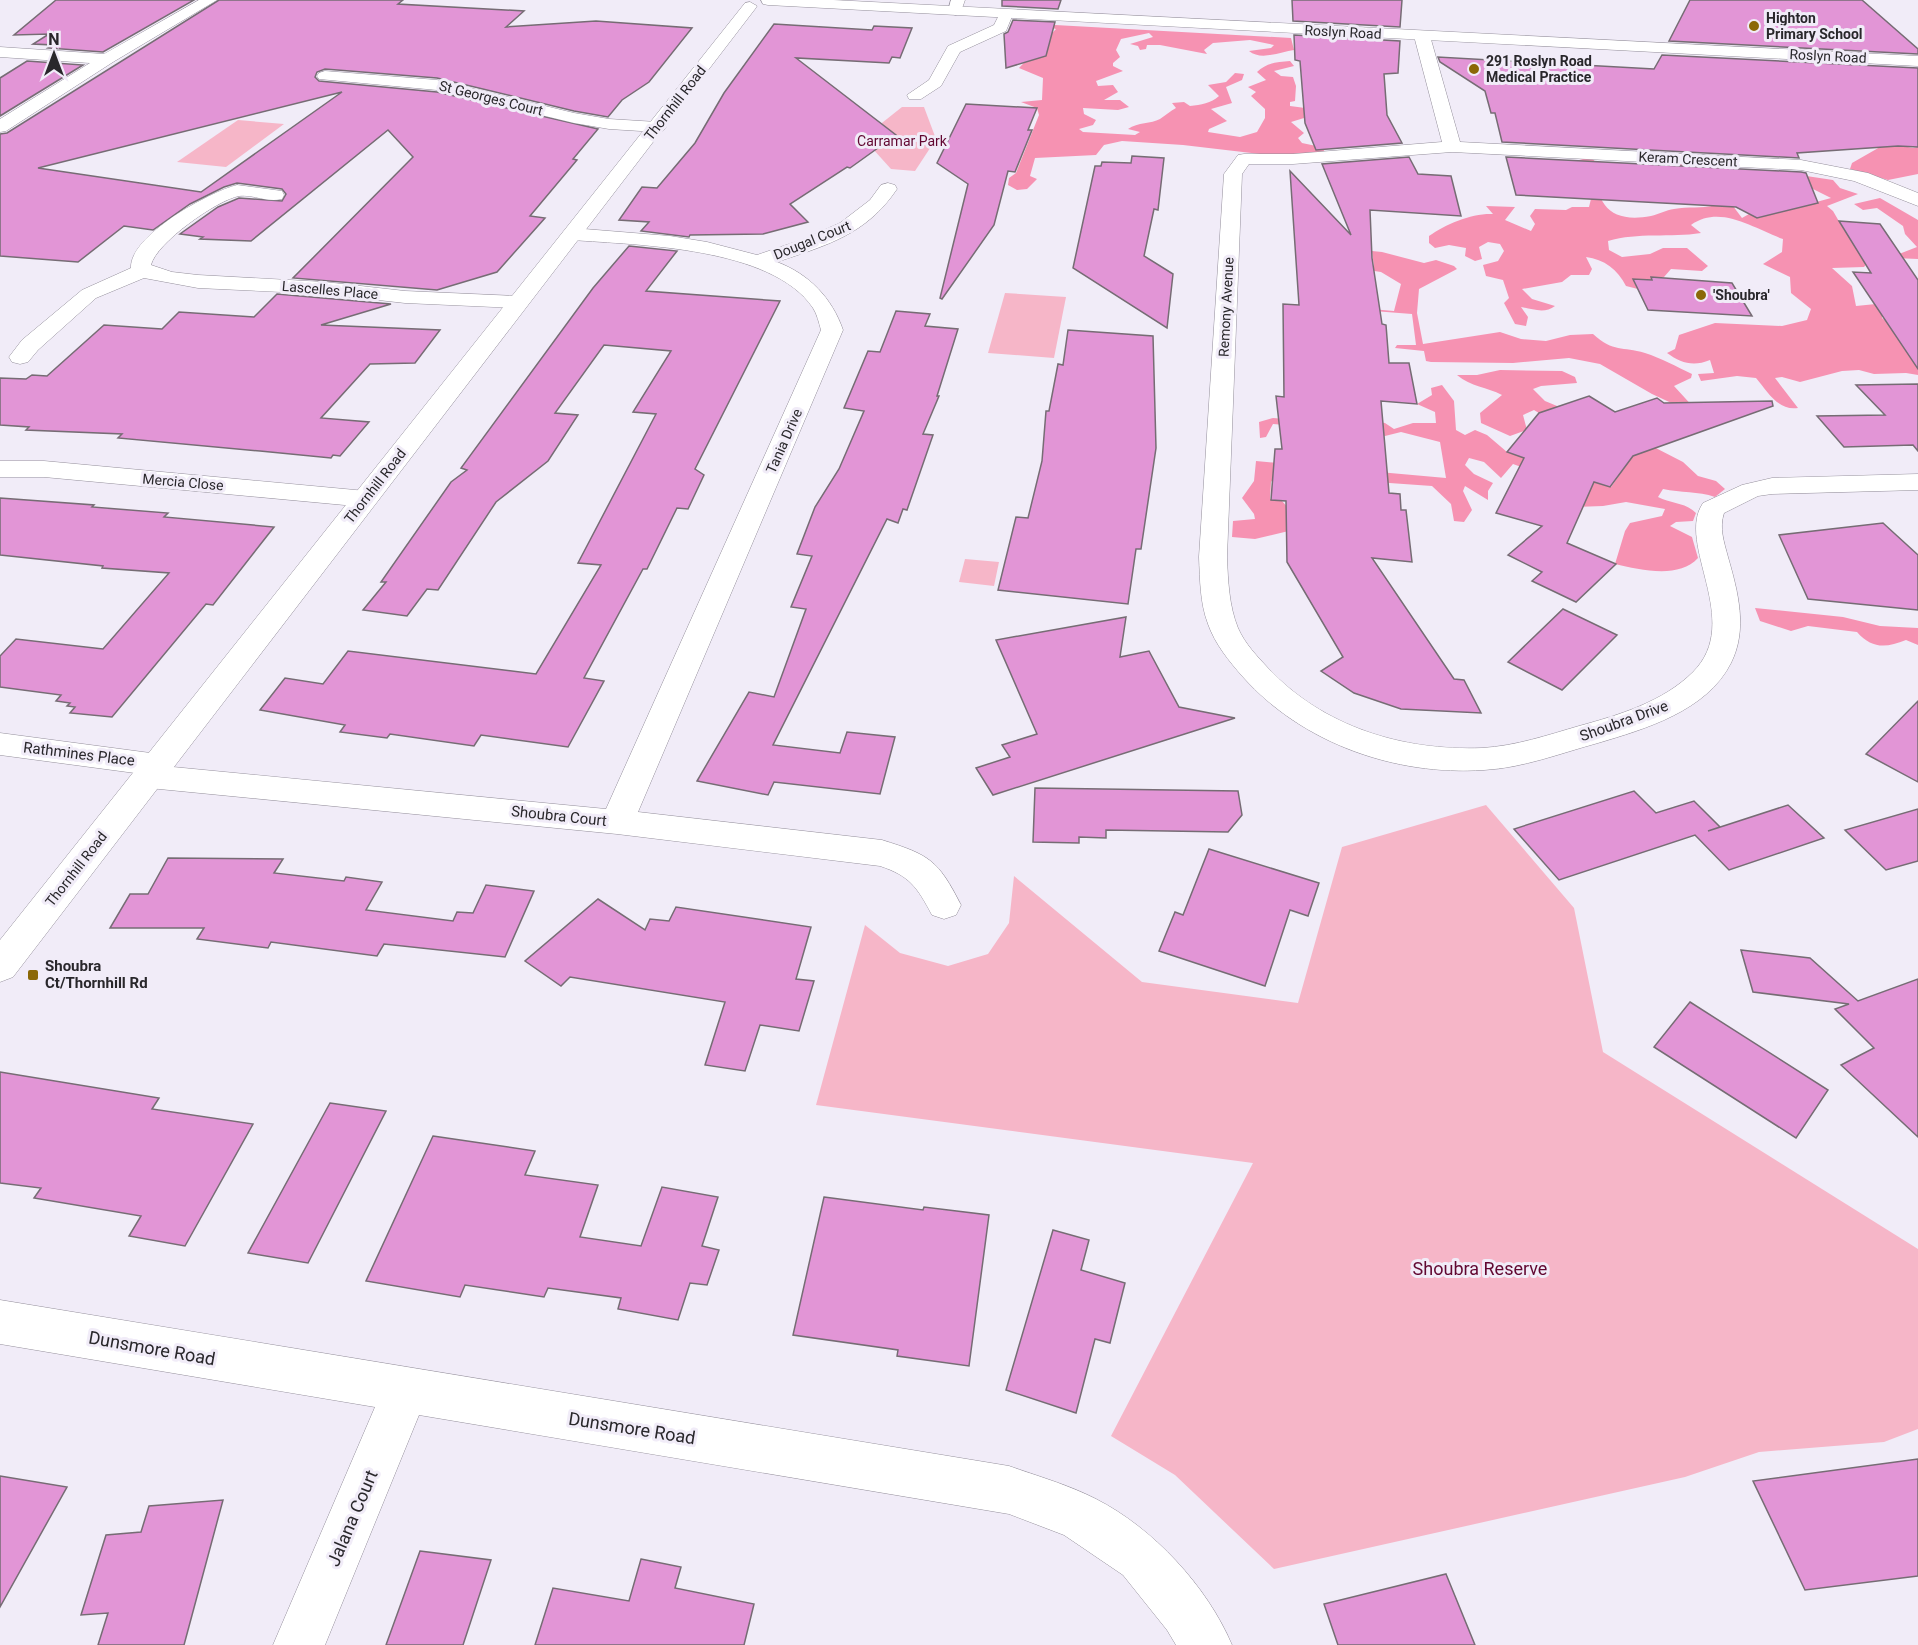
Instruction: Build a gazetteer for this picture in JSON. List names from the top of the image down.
{
  "streets": {
    "street": [
      "Roslyn Road",
      "St Georges Court",
      "Thornhill Road",
      "Keram Crescent",
      "Dougal Court",
      "Lascelles Place",
      "Remony Avenue",
      "Tania Drive",
      "Mercia Close",
      "Shoubra Drive",
      "Rathmines Place",
      "Shoubra Court",
      "Dunsmore Road",
      "Jalana Court"
    ]
  },
  "crossings": [
    ["Roslyn Road", "Thornhill Road"],
    ["St Georges Court", "Thornhill Road"],
    ["Thornhill Road", "Lascelles Place"],
    ["Thornhill Road", "Tania Drive"],
    ["Thornhill Road", "Mercia Close"],
    ["Thornhill Road", "Rathmines Place"],
    ["Thornhill Road", "Shoubra Court"],
    ["Keram Crescent", "Remony Avenue"],
    ["Dougal Court", "Tania Drive"],
    ["Remony Avenue", "Shoubra Drive"],
    ["Tania Drive", "Shoubra Court"],
    ["Rathmines Place", "Shoubra Court"],
    ["Dunsmore Road", "Jalana Court"]
  ],
  "parks": ["Carramar Park", "Shoubra Reserve"],
  "places": {
    "other": ["Highton Primary School", "291 Roslyn Road Medical Practice", "'Shoubra'"],
    "transit": ["Shoubra Ct/Thornhill Rd"]
  },
  "north": "top"
}
